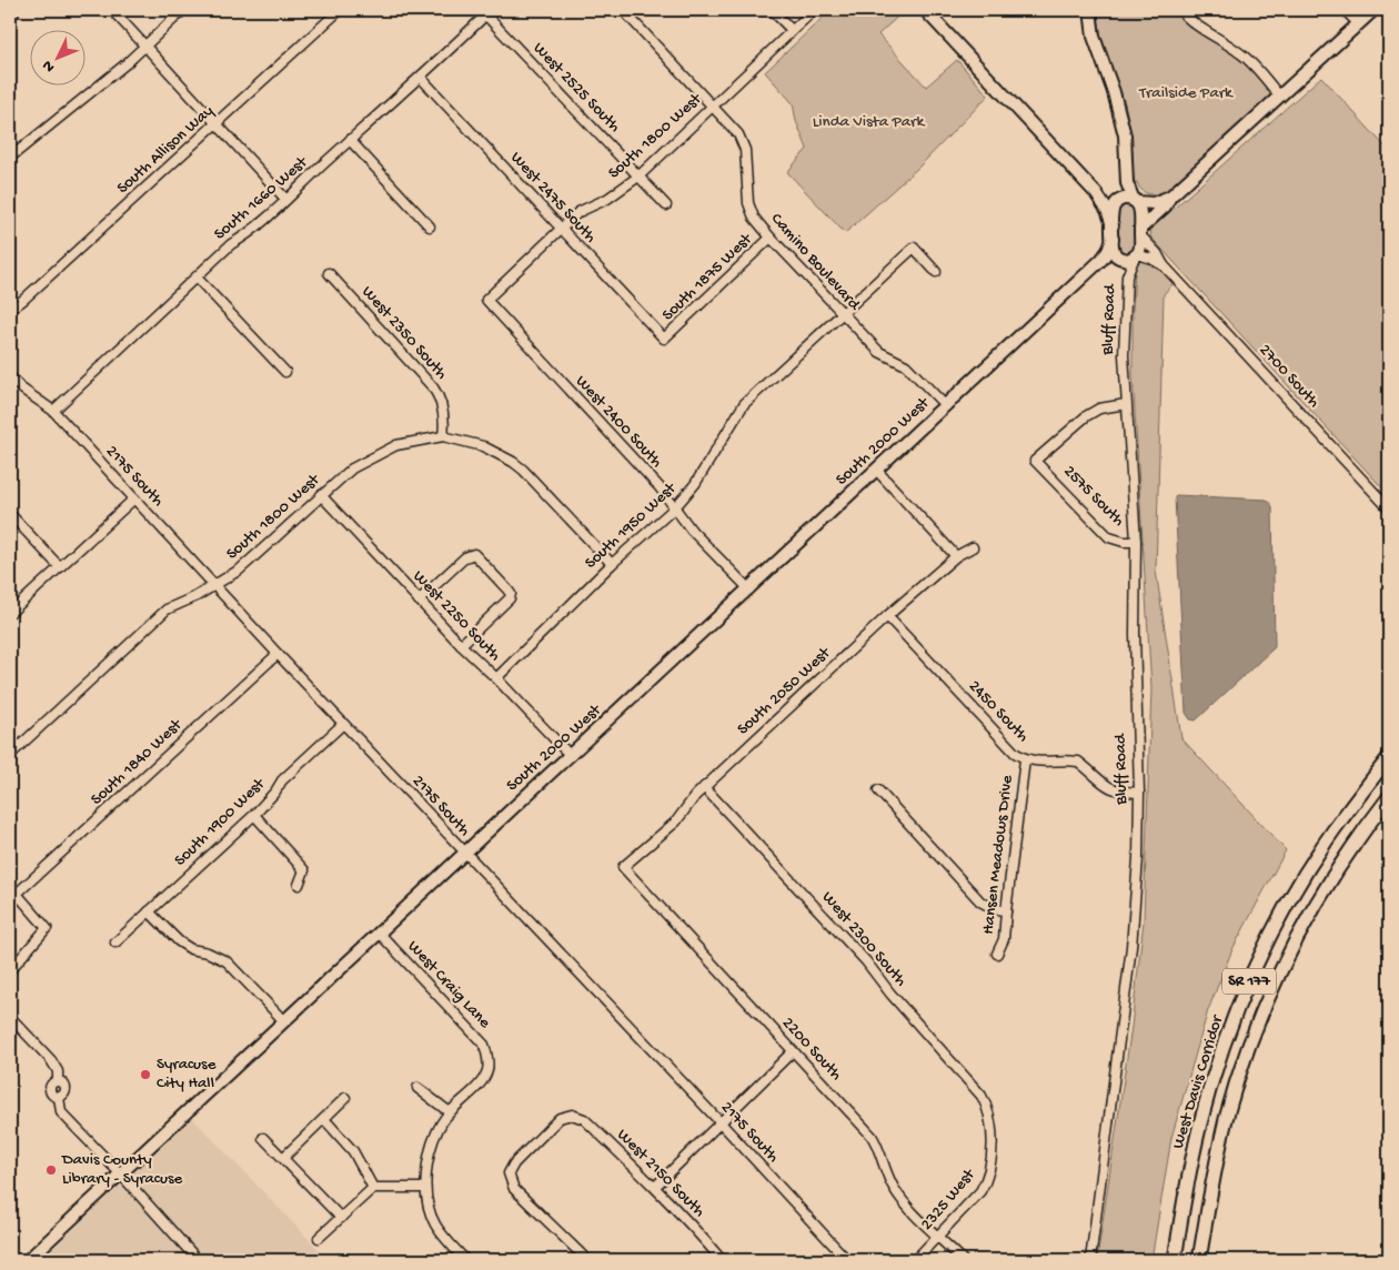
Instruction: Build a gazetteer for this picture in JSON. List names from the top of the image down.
{
  "streets": {
    "highway": ["SR 177", "West Davis Corridor"],
    "main road": ["South 2000 West"],
    "street": [
      "West 2525 South",
      "South 1800 West",
      "South Allison Way",
      "West 2475 South",
      "South 1660 West",
      "Camino Boulevard",
      "South 1875 West",
      "Bluff Road",
      "West 2350 South",
      "2700 South",
      "West 2400 South",
      "2175 South",
      "2575 South",
      "South 1950 West",
      "West 2250 South",
      "South 2050 West",
      "2450 South",
      "South 1840 West",
      "South 1900 West",
      "Hansen Meadows Drive",
      "West 2300 South",
      "West Craig Lane",
      "2200 South",
      "West 2150 South",
      "2325 West"
    ]
  },
  "crossings": [
    ["West 2525 South", "South 1800 West"],
    ["West 2525 South", "South 1660 West"],
    ["South 1800 West", "West 2475 South"],
    ["South 1800 West", "Camino Boulevard"],
    ["South 1800 West", "West 2350 South"],
    ["South 1800 West", "West 2400 South"],
    ["South 1800 West", "2175 South"],
    ["South 1800 West", "West 2250 South"],
    ["West 2475 South", "South 1660 West"],
    ["West 2475 South", "South 1875 West"],
    ["South 1660 West", "2175 South"],
    ["Camino Boulevard", "South 1875 West"],
    ["Camino Boulevard", "South 2000 West"],
    ["Camino Boulevard", "South 1950 West"],
    ["Bluff Road", "2575 South"],
    ["Bluff Road", "2450 South"],
    ["West 2400 South", "South 2000 West"],
    ["West 2400 South", "South 1950 West"],
    ["South 2000 West", "2175 South"],
    ["South 2000 West", "West 2250 South"],
    ["South 2000 West", "West Craig Lane"],
    ["2175 South", "South 1840 West"],
    ["2175 South", "South 1900 West"],
    ["South 1950 West", "West 2250 South"],
    ["South 2050 West", "2450 South"],
    ["South 2050 West", "West 2300 South"],
    ["South 2050 West", "2200 South"],
    ["2450 South", "Hansen Meadows Drive"],
    ["West 2300 South", "2325 West"],
    ["2200 South", "2325 West"]
  ],
  "parks": ["Trailside Park", "Linda Vista Park"],
  "places": ["Syracuse City Hall", "Davis County Library - Syracuse"],
  "north": "bottom left"
}
